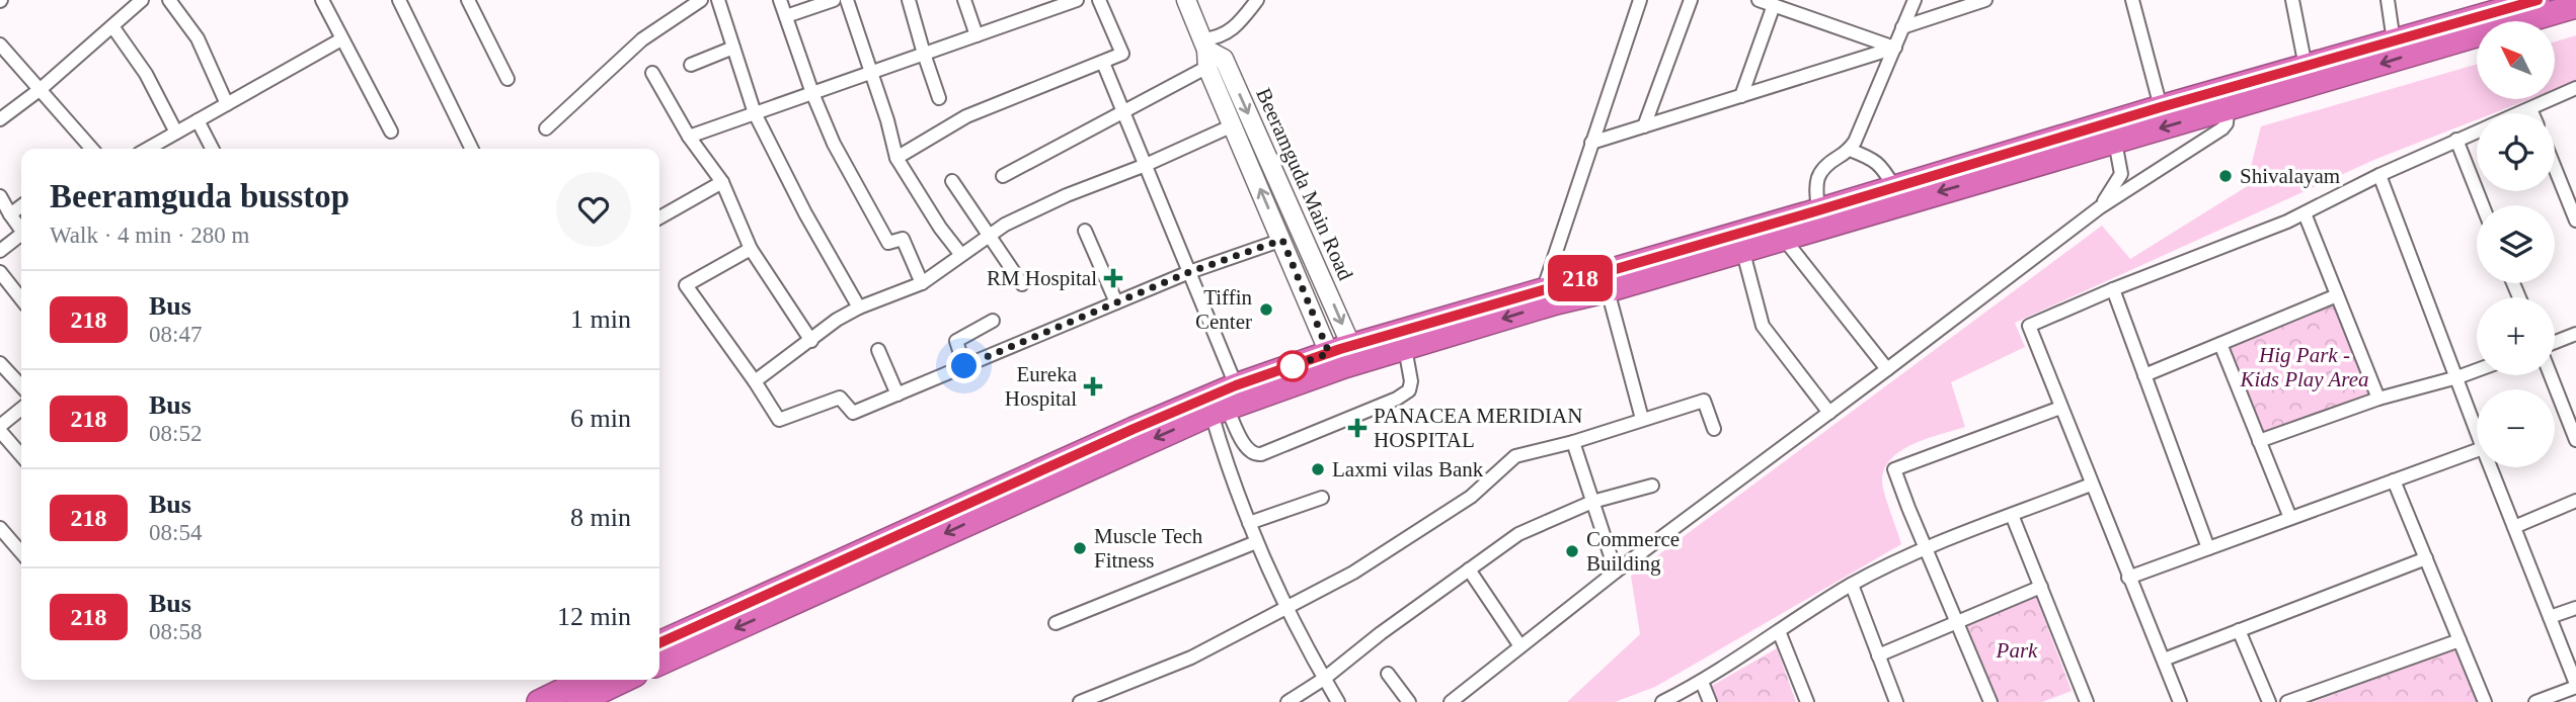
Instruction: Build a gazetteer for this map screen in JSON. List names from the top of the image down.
{
  "streets": {
    "main road": ["Beeramguda Main Road"]
  },
  "parks": ["Hig Park - Kids Play Area", "Park"],
  "places": {
    "other": [
      "Shivalayam",
      "Tiffin Center",
      "Laxmi vilas Bank",
      "Muscle Tech Fitness",
      "Commerce Building"
    ],
    "health": ["RM Hospital", "Eureka Hospital", "PANACEA MERIDIAN HOSPITAL"]
  },
  "lines": ["bus line 218"],
  "north": "top left",
  "page": {
    "on_map": "218",
    "map_buttons": ["+", "−"],
    "heading": ["Beeramguda busstop", "Walk · 4 min · 280 m"],
    "list": [
      {
        "mark": "218",
        "name": "Bus",
        "note": "08:47",
        "value": "1 min"
      },
      {
        "mark": "218",
        "name": "Bus",
        "note": "08:52",
        "value": "6 min"
      },
      {
        "mark": "218",
        "name": "Bus",
        "note": "08:54",
        "value": "8 min"
      },
      {
        "mark": "218",
        "name": "Bus",
        "note": "08:58",
        "value": "12 min"
      }
    ]
  }
}
